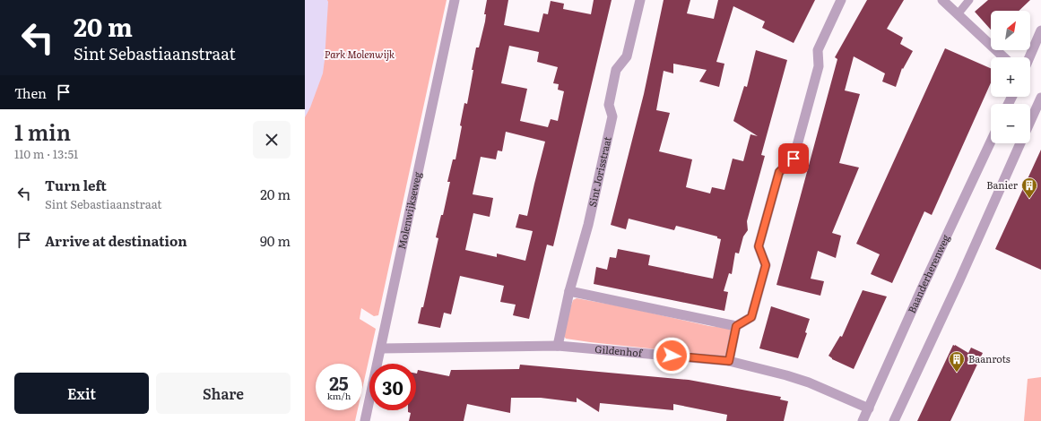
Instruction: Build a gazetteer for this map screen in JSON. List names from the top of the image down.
{
  "streets": {
    "street": [
      "Sint Jorisstraat",
      "Molenwijkseweg",
      "Baanderherenweg",
      "Gildenhof"
    ]
  },
  "crossings": [
    ["Sint Jorisstraat", "Gildenhof"],
    ["Molenwijkseweg", "Gildenhof"],
    ["Baanderherenweg", "Gildenhof"]
  ],
  "parks": ["Park Molenwijk"],
  "places": {
    "building": ["Banier", "Baanrots"]
  },
  "north": "top right",
  "page": {
    "turn": ["20 m", "Sint Sebastiaanstraat"],
    "map_buttons": ["+", "−"],
    "then": "Then",
    "heading": ["1 min", "110 m · 13:51"],
    "list": [
      {
        "name": "Turn left",
        "note": "Sint Sebastiaanstraat",
        "value": "20 m"
      },
      {
        "name": "Arrive at destination",
        "value": "90 m"
      }
    ],
    "speed": "25 km/h",
    "limit": "30",
    "buttons": ["Exit", "Share"]
  }
}
